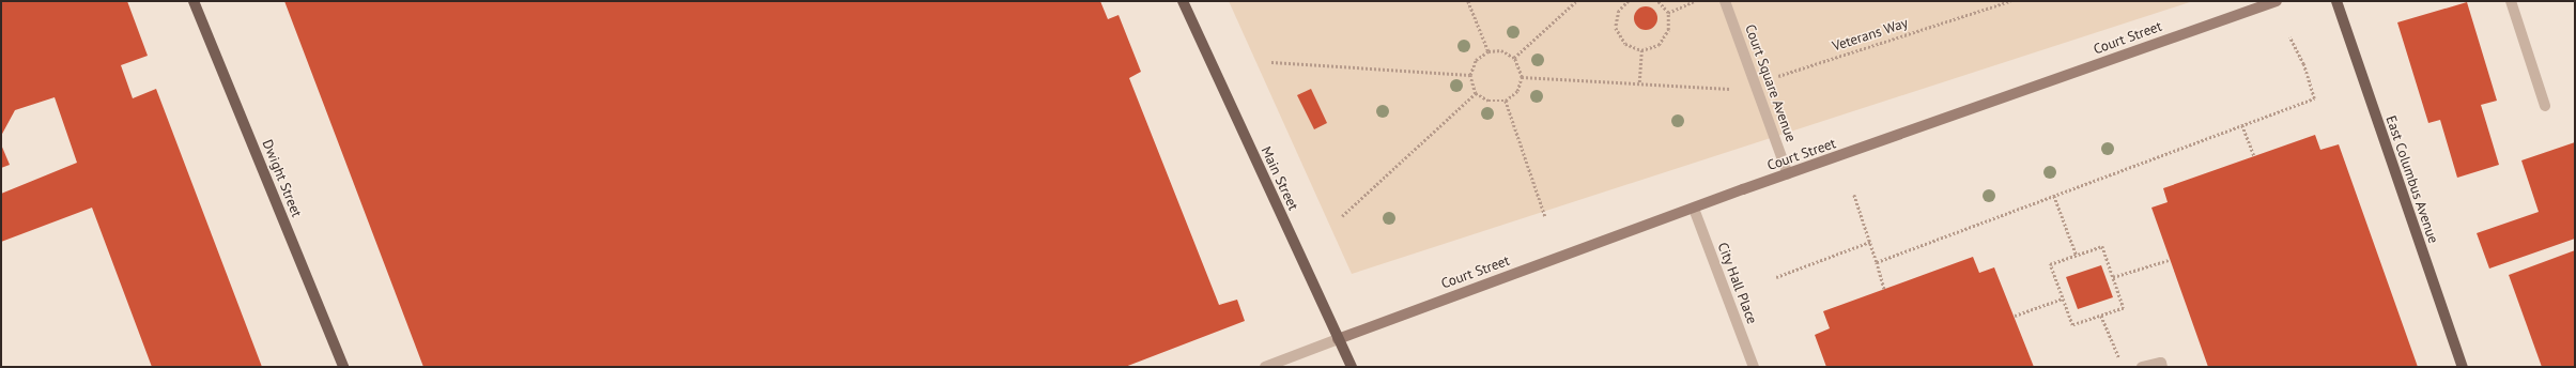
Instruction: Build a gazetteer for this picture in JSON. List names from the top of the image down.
{
  "streets": {
    "main road": [
      "Court Street",
      "Dwight Street",
      "Main Street",
      "East Columbus Avenue"
    ],
    "street": ["Court Square Avenue", "City Hall Place"],
    "path": ["Veterans Way"]
  },
  "crossings": [
    ["Veterans Way", "Court Square Avenue"],
    ["Court Street", "Court Square Avenue"],
    ["Court Street", "Main Street"],
    ["Court Street", "City Hall Place"]
  ]
}
